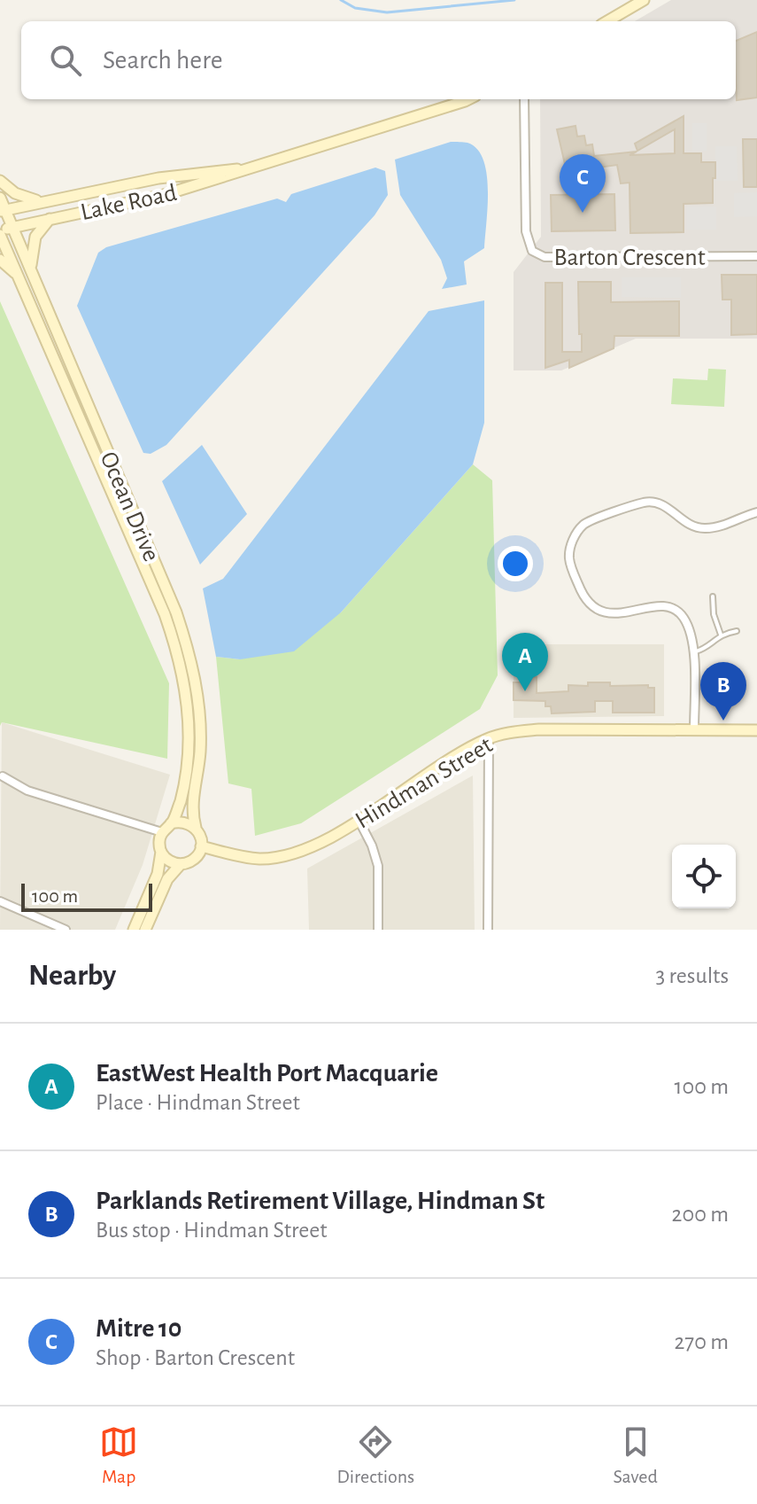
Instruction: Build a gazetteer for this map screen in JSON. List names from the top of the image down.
{
  "streets": {
    "main road": ["Lake Road", "Ocean Drive", "Hindman Street"],
    "street": ["Barton Crescent"]
  },
  "crossings": [
    ["Lake Road", "Ocean Drive"],
    ["Ocean Drive", "Hindman Street"]
  ],
  "scale_bar": "100 m",
  "page": {
    "search": "Search here",
    "pins": ["C", "A", "B"],
    "scale": "100 m",
    "heading": ["Nearby", "3 results"],
    "list": [
      {
        "mark": "A",
        "name": "EastWest Health Port Macquarie",
        "note": "Place · Hindman Street",
        "value": "100 m"
      },
      {
        "mark": "B",
        "name": "Parklands Retirement Village, Hindman St",
        "note": "Bus stop · Hindman Street",
        "value": "200 m"
      },
      {
        "mark": "C",
        "name": "Mitre 10",
        "note": "Shop · Barton Crescent",
        "value": "270 m"
      }
    ],
    "nav": ["Map", "Directions", "Saved"]
  }
}
